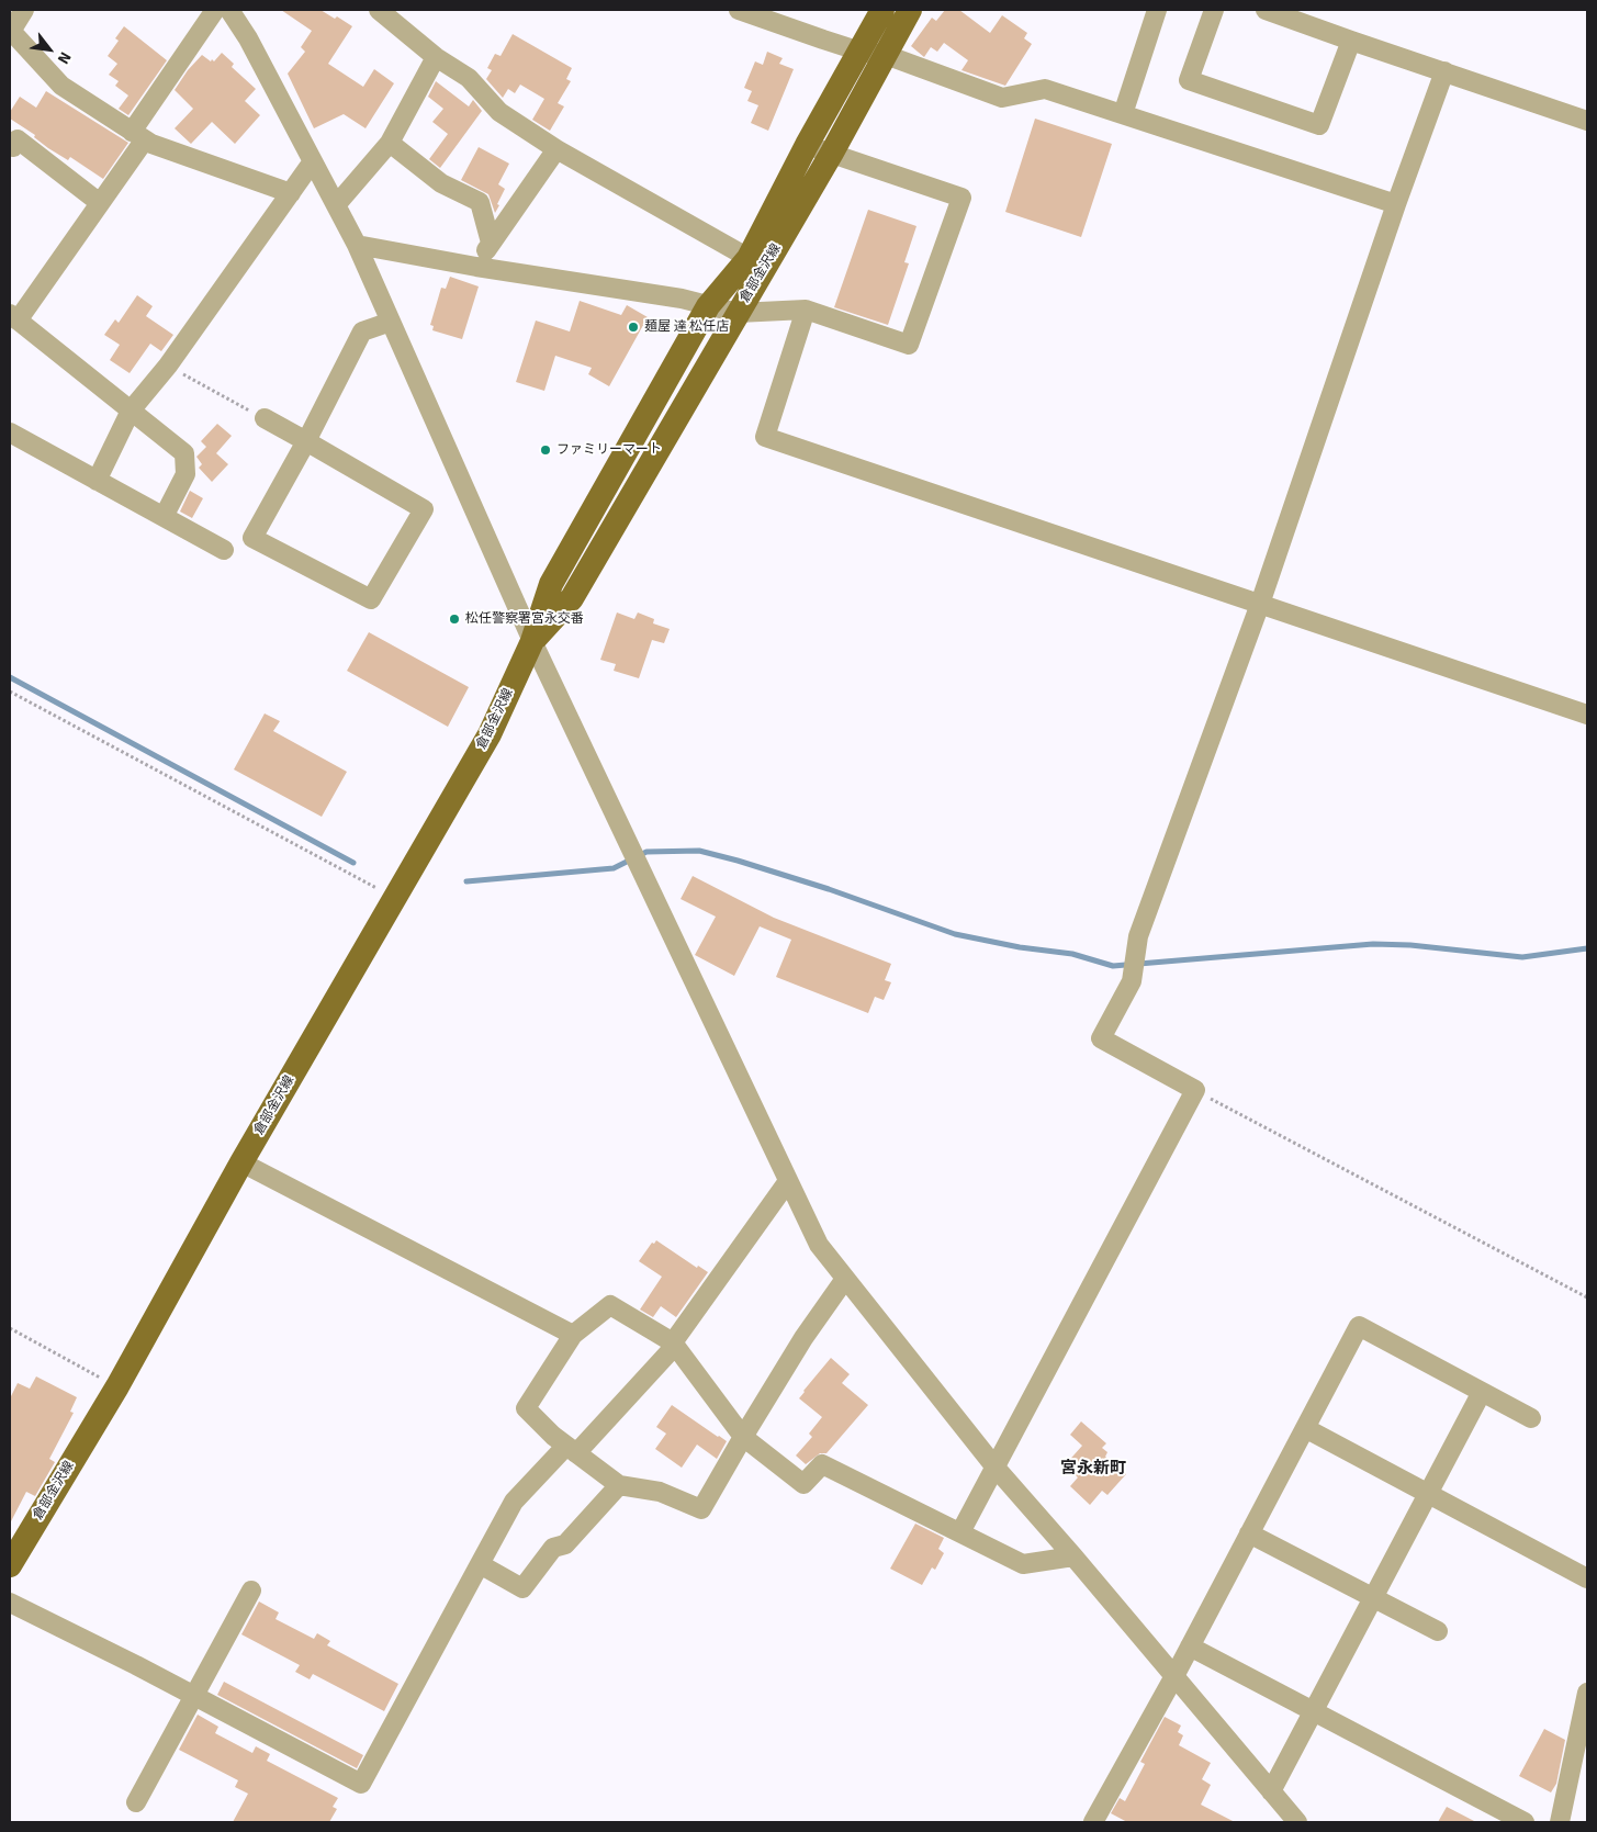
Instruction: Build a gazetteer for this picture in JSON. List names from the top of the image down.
{
  "streets": {
    "main road": ["倉部金沢線"]
  },
  "districts": ["宮永新町"],
  "places": ["麺屋 達 松任店", "ファミリーマート", "松任警察署宮永交番"],
  "north": "bottom right"
}
